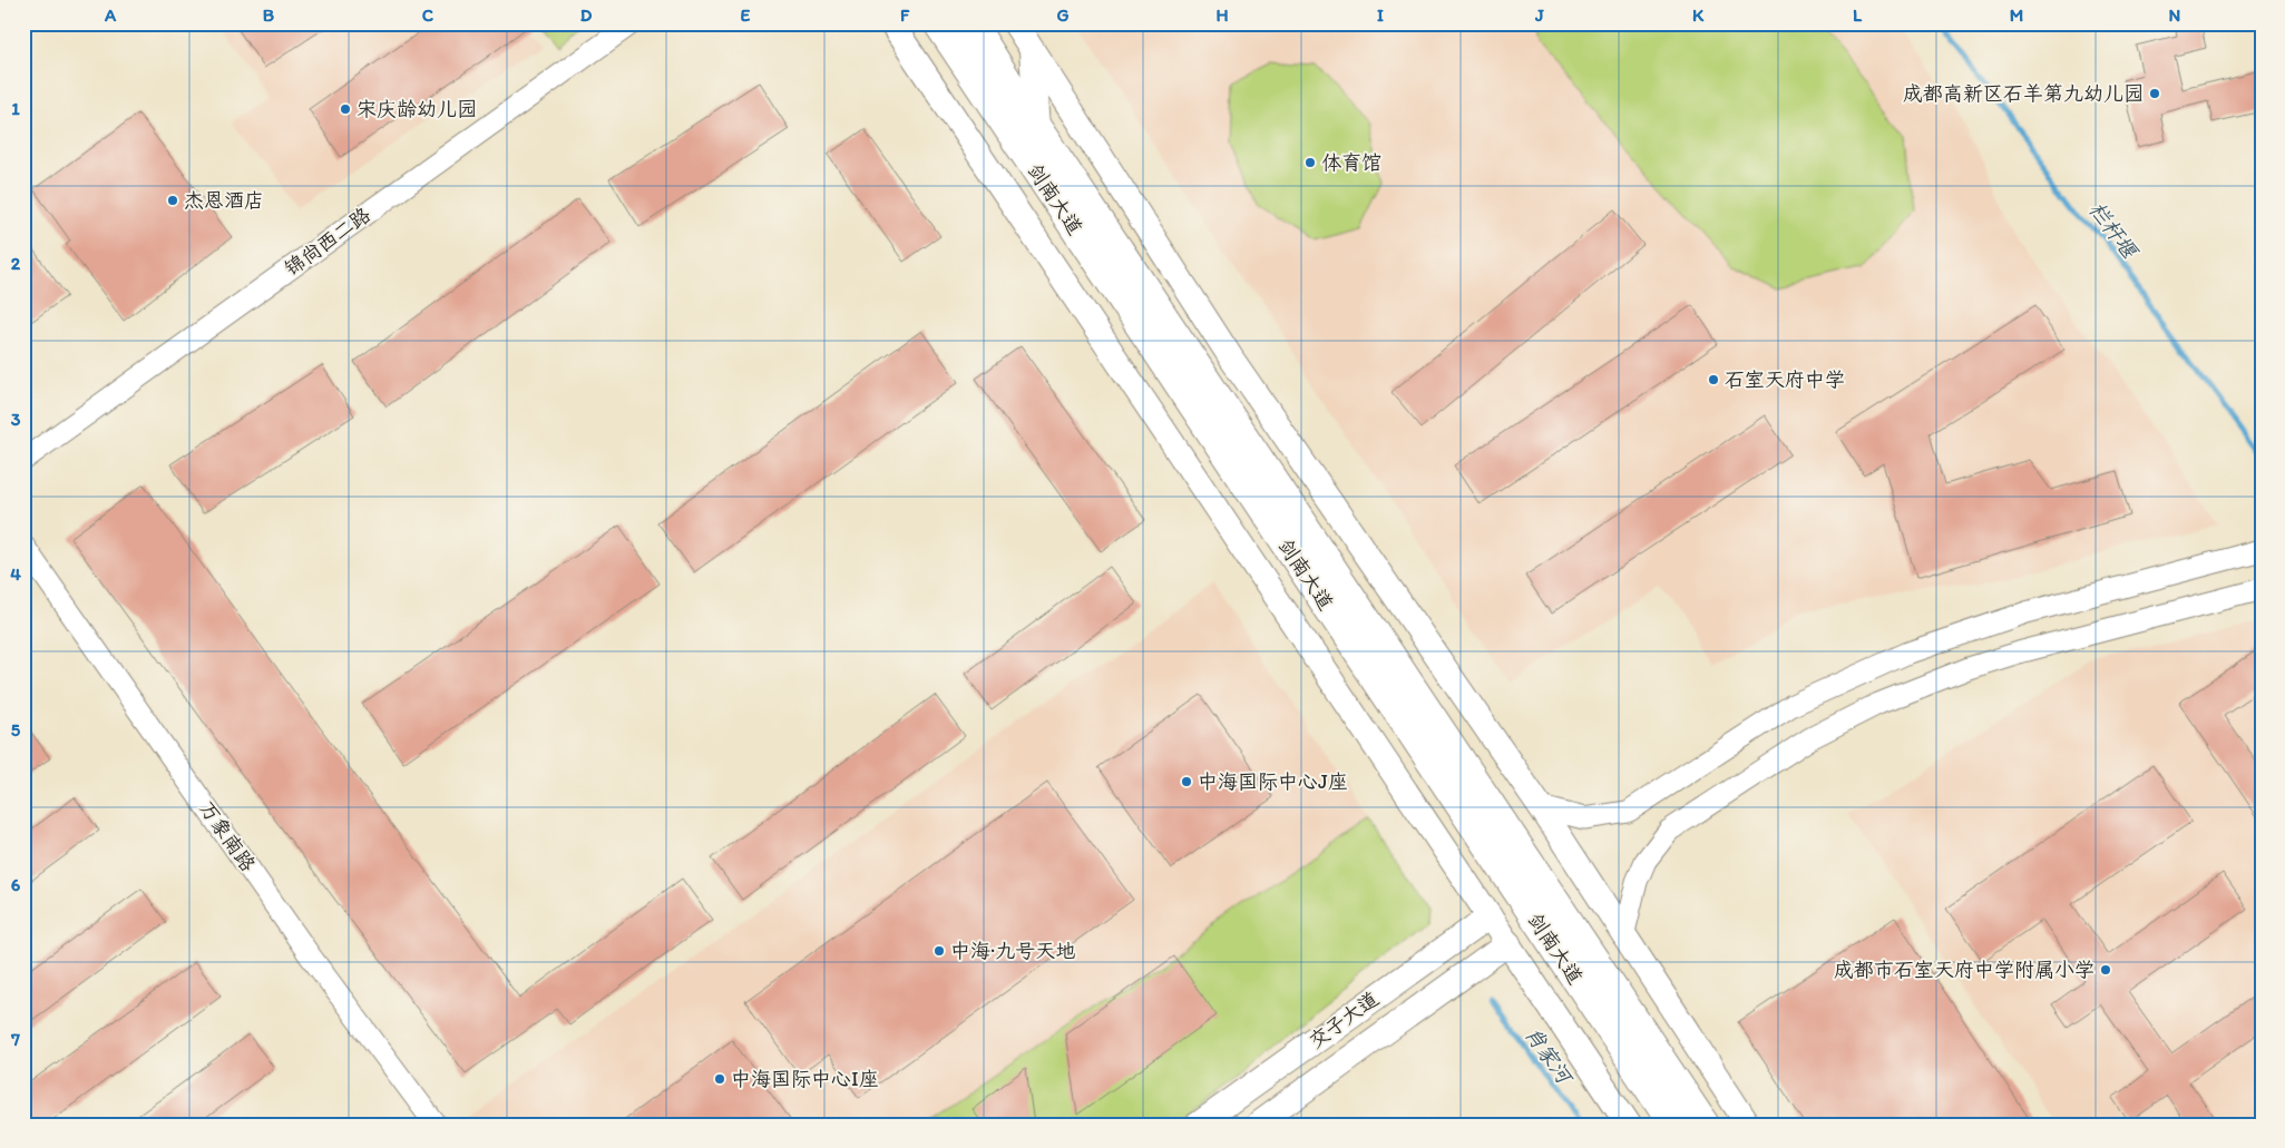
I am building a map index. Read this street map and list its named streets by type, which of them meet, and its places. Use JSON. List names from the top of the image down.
{
  "streets": {
    "highway": ["剑南大道"],
    "main road": ["交子大道"],
    "street": ["锦尚西二路", "万象南路"]
  },
  "water": ["栏杆堰", "肖家河"],
  "places": [
    "成都高新区石羊第九幼儿园",
    "宋庆龄幼儿园",
    "体育馆",
    "杰恩酒店",
    "石室天府中学",
    "中海国际中心J座",
    "中海·九号天地",
    "成都市石室天府中学附属小学",
    "中海国际中心I座"
  ],
  "grid": {
    "columns": [
      "A",
      "B",
      "C",
      "D",
      "E",
      "F",
      "G",
      "H",
      "I",
      "J",
      "K",
      "L",
      "M",
      "N"
    ],
    "rows": [
      "1",
      "2",
      "3",
      "4",
      "5",
      "6",
      "7"
    ]
  }
}
